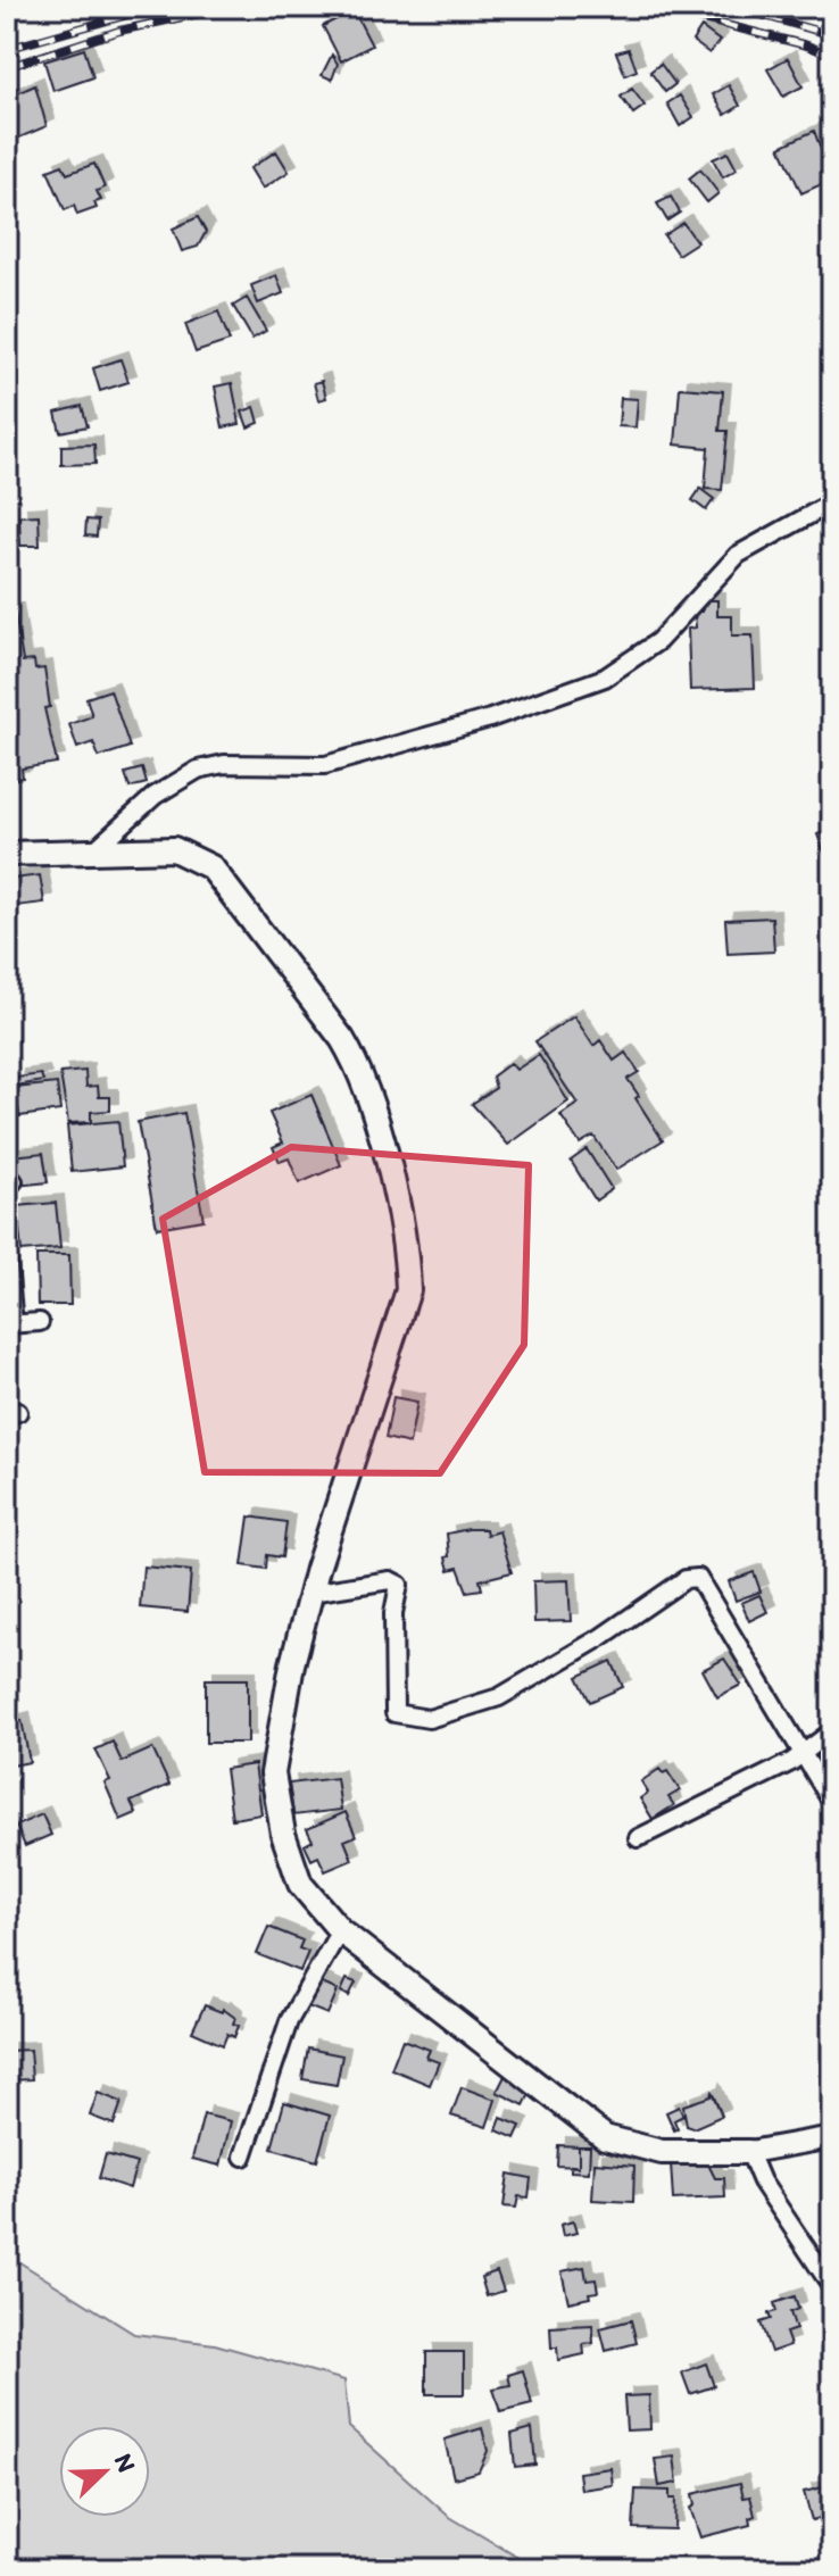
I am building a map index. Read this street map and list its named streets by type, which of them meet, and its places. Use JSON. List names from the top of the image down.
{
  "north": "top right"
}
